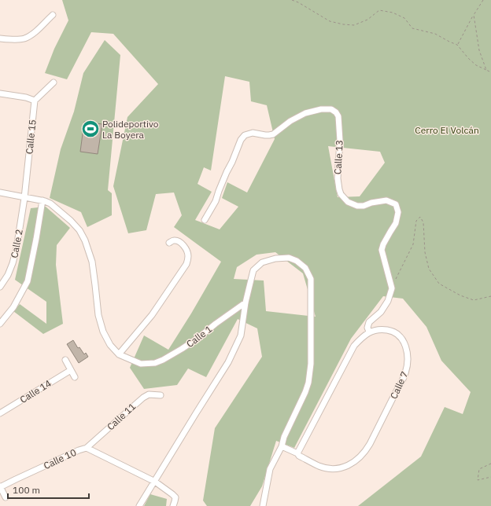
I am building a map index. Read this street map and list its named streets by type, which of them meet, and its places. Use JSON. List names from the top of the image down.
{
  "streets": {
    "street": [
      "Calle 15",
      "Calle 13",
      "Calle 2",
      "Calle 1",
      "Calle 7",
      "Calle 14",
      "Calle 11",
      "Calle 10"
    ]
  },
  "crossings": [
    ["Calle 15", "Calle 2"],
    ["Calle 15", "Calle 1"],
    ["Calle 13", "Calle 7"],
    ["Calle 2", "Calle 1"],
    ["Calle 11", "Calle 10"]
  ],
  "parks": ["Cerro El Volcán"],
  "places": {
    "sports": ["Polideportivo La Boyera"]
  },
  "scale_bar": "100 m"
}
